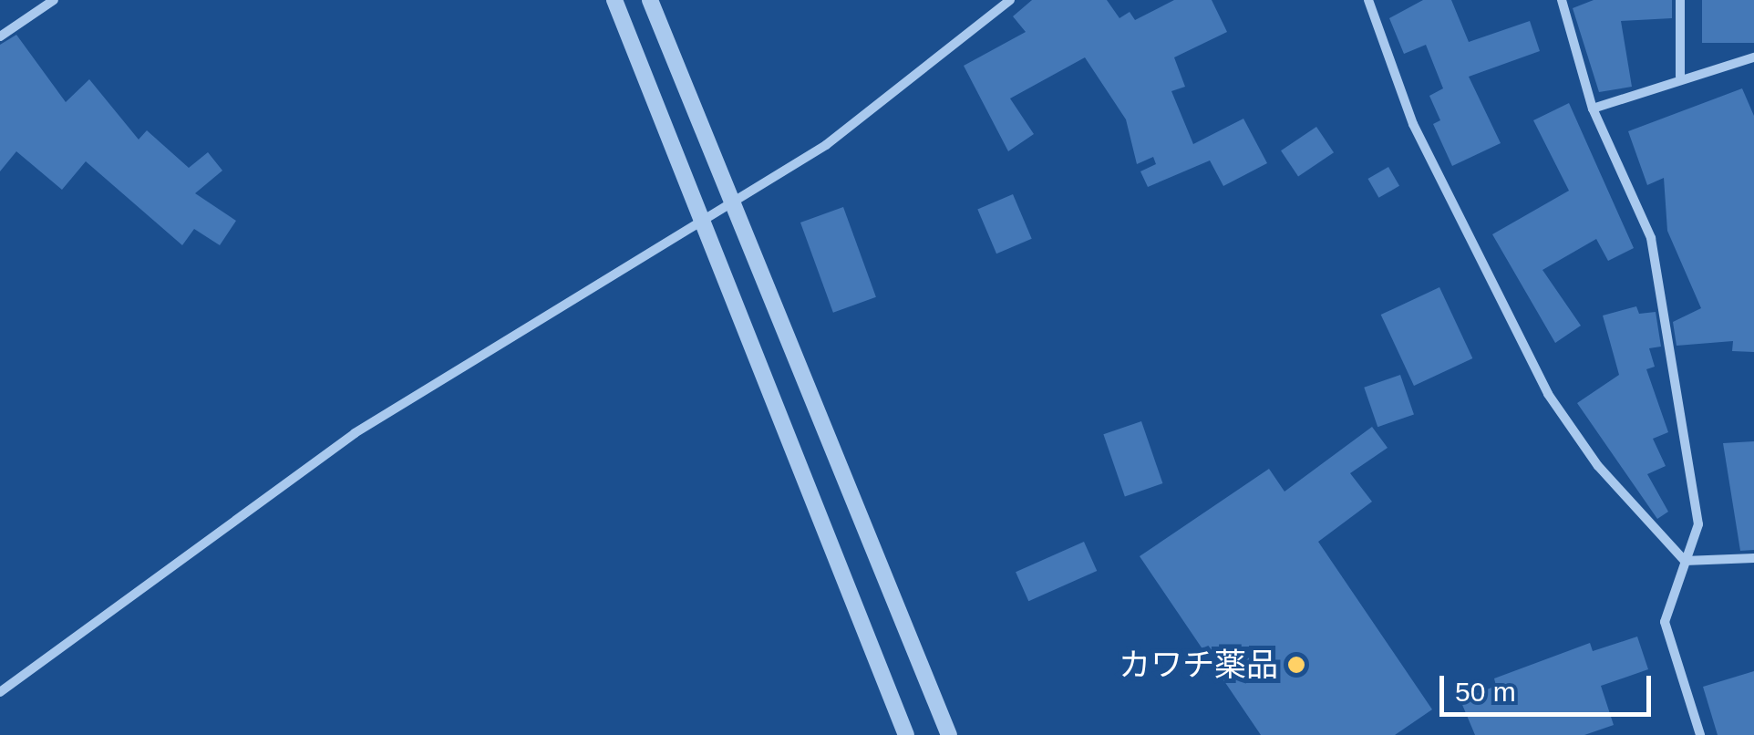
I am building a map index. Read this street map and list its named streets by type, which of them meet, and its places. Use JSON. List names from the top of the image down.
{
  "places": ["カワチ薬品"],
  "scale_bar": "50 m"
}
